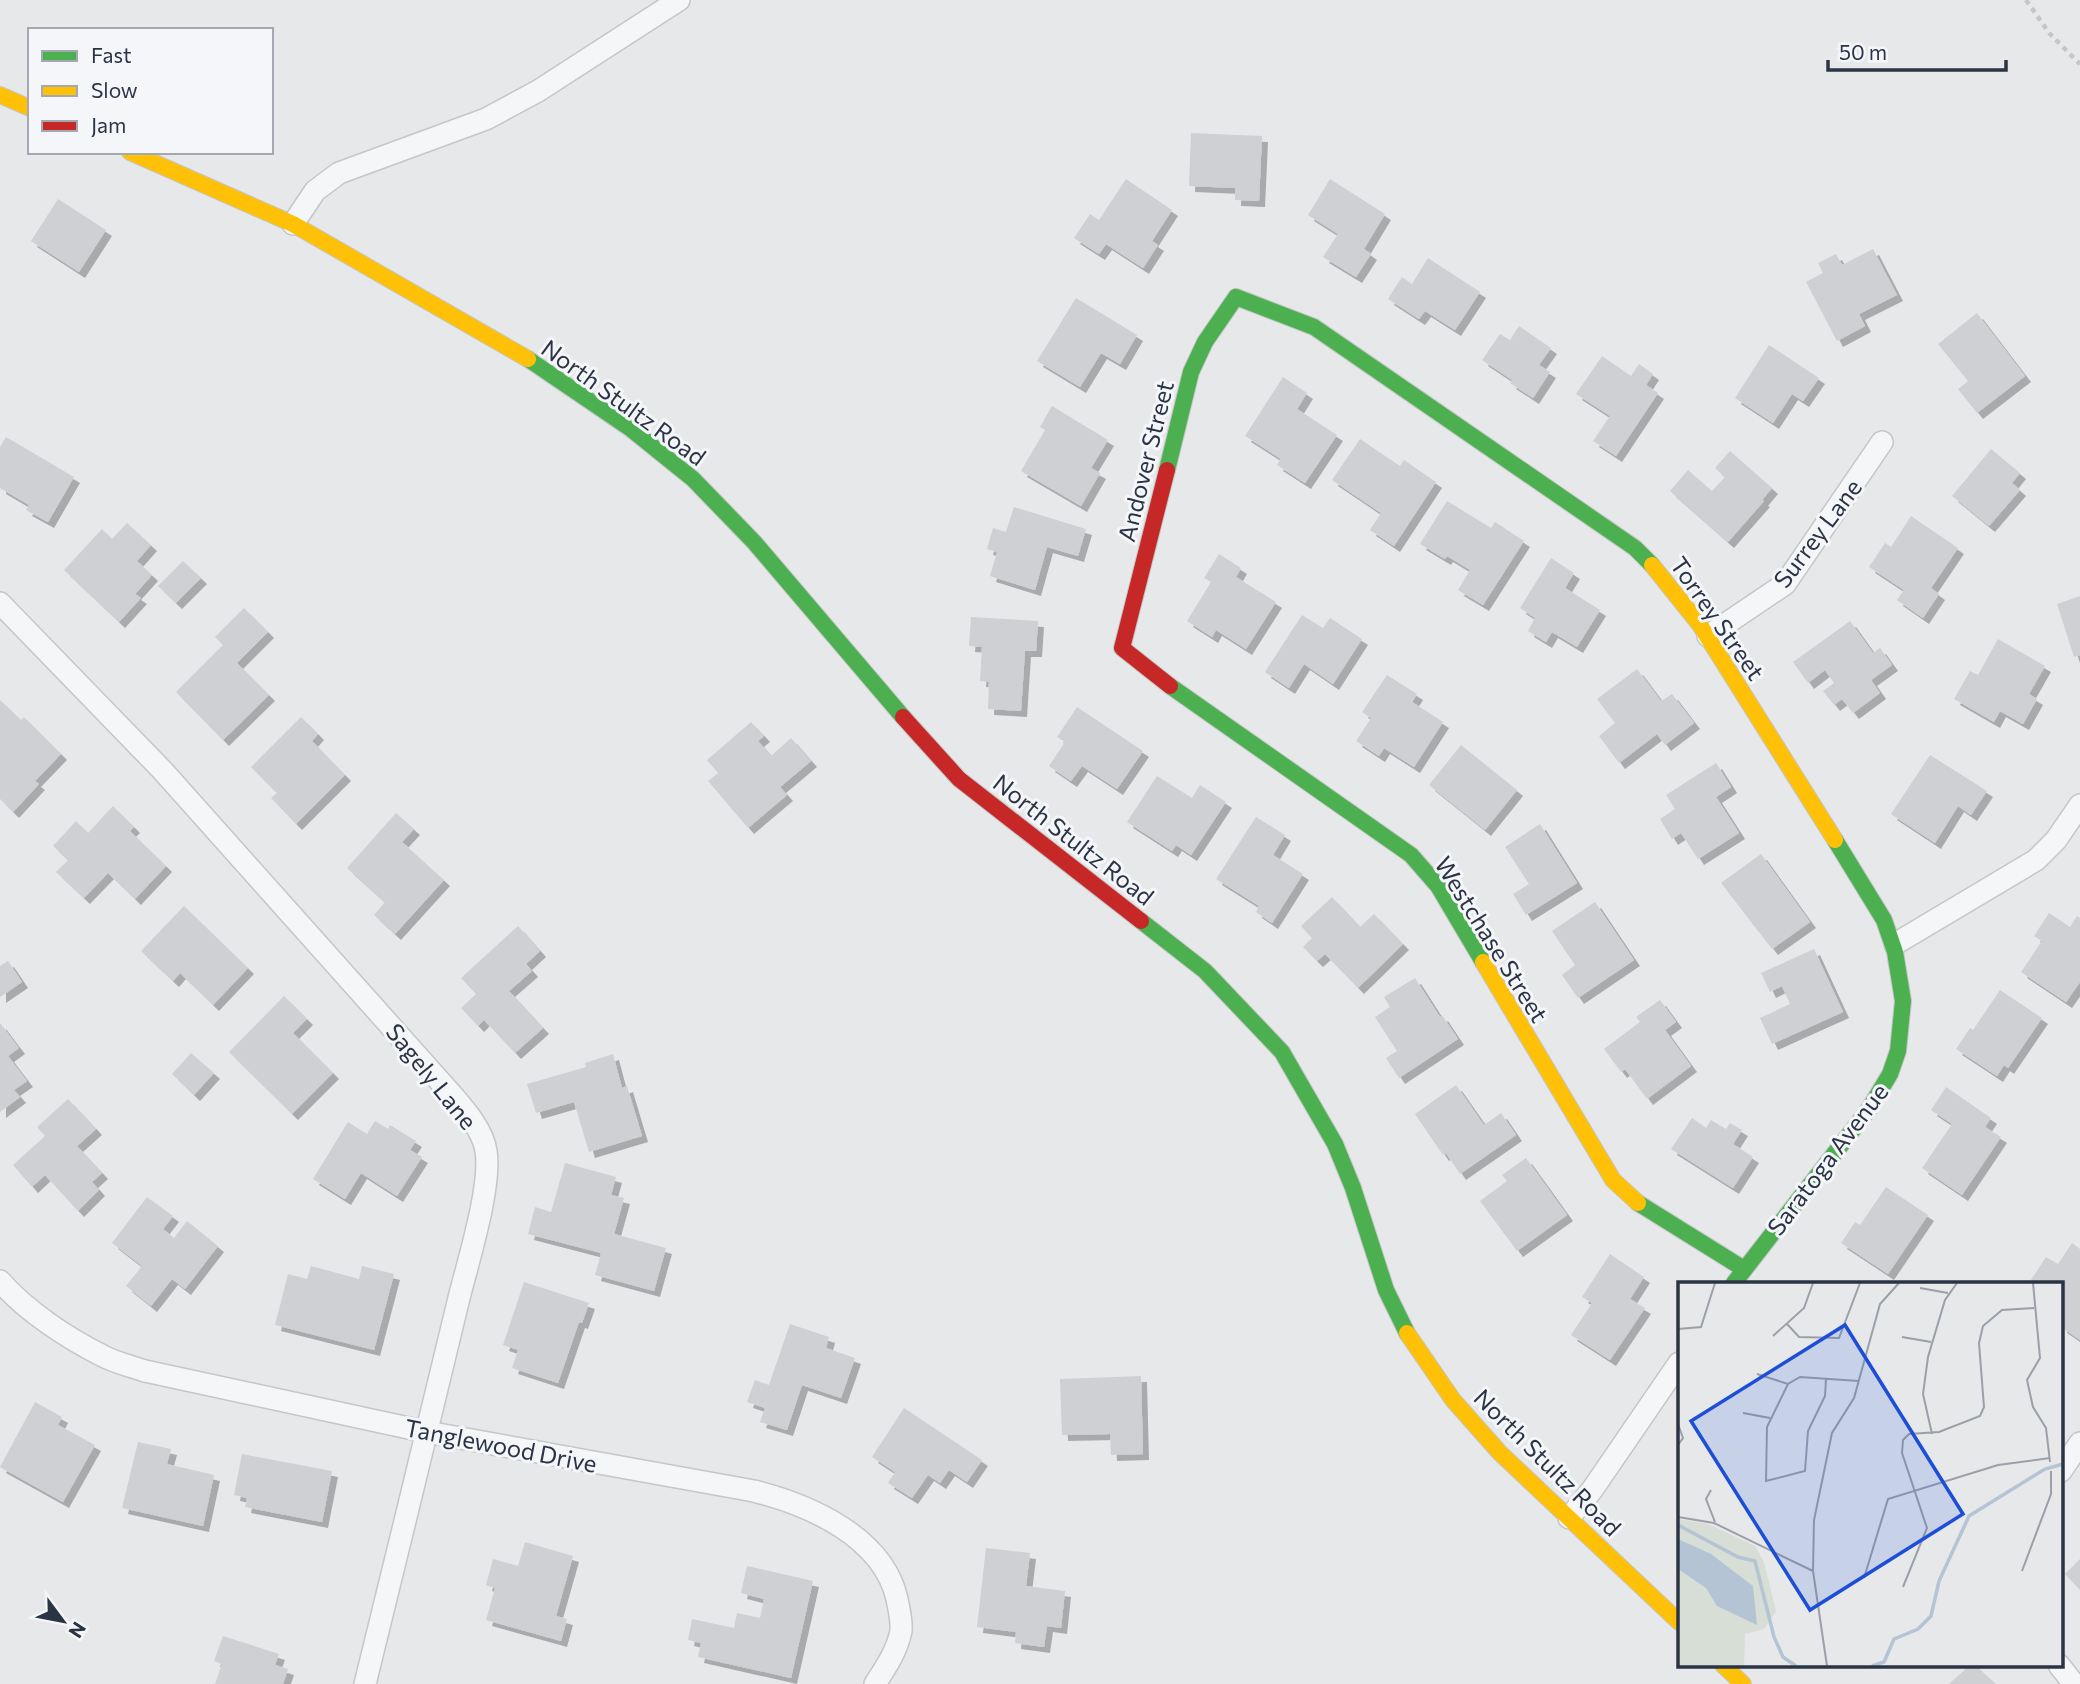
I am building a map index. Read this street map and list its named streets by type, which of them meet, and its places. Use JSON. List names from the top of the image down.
{
  "streets": {
    "street": [
      "North Stultz Road",
      "Andover Street",
      "Surrey Lane",
      "Torrey Street",
      "Westchase Street",
      "Sagely Lane",
      "Saratoga Avenue",
      "Tanglewood Drive"
    ]
  },
  "crossings": [
    ["Andover Street", "Torrey Street"],
    ["Andover Street", "Westchase Street"],
    ["Surrey Lane", "Torrey Street"],
    ["Torrey Street", "Saratoga Avenue"],
    ["Westchase Street", "Saratoga Avenue"],
    ["Sagely Lane", "Tanglewood Drive"]
  ],
  "legend": ["Fast", "Slow", "Jam"],
  "scale_bar": "50 m",
  "north": "bottom right"
}
